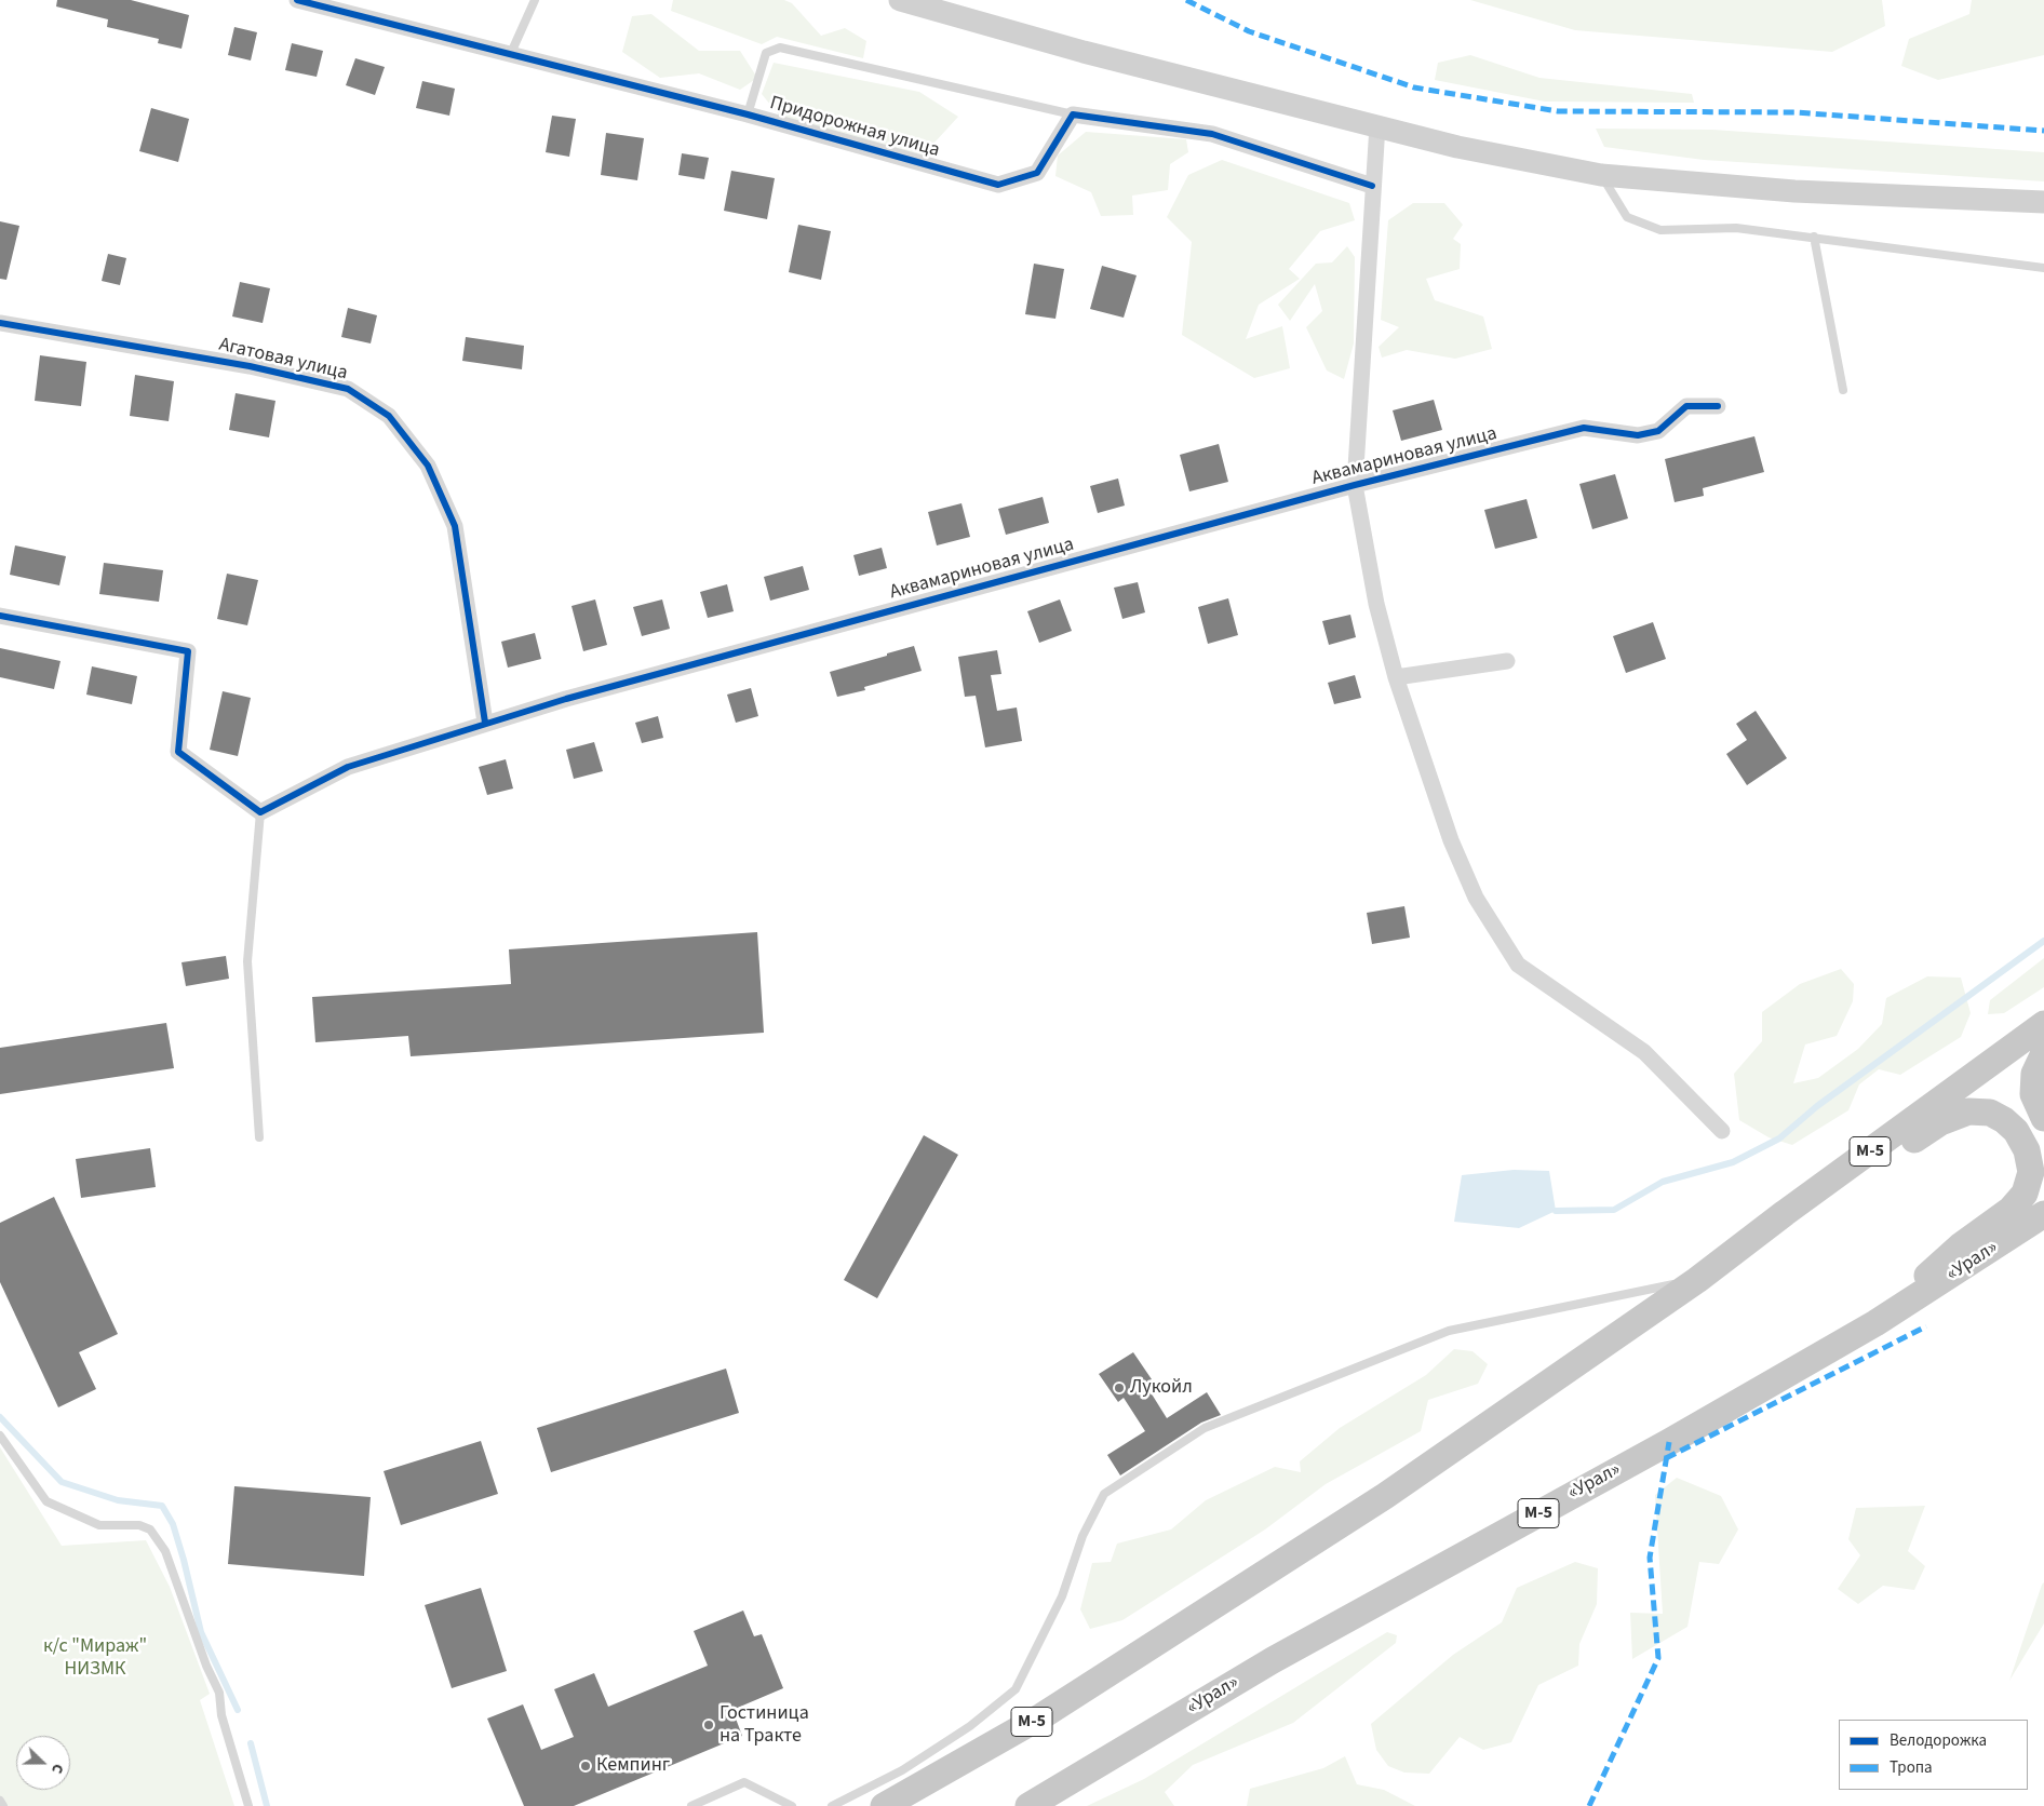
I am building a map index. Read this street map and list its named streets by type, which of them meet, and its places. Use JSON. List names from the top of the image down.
{
  "streets": {
    "highway": ["М-5", "«Урал»"],
    "street": ["Придорожная улица", "Агатовая улица", "Аквамариновая улица"]
  },
  "crossings": [
    ["Агатовая улица", "Аквамариновая улица"]
  ],
  "parks": ["к/с \"Мираж\" НИЗМК"],
  "places": ["Лукойл", "Гостиница на Тракте", "Кемпинг"],
  "legend": ["Велодорожка", "Тропа"],
  "north": "right"
}
